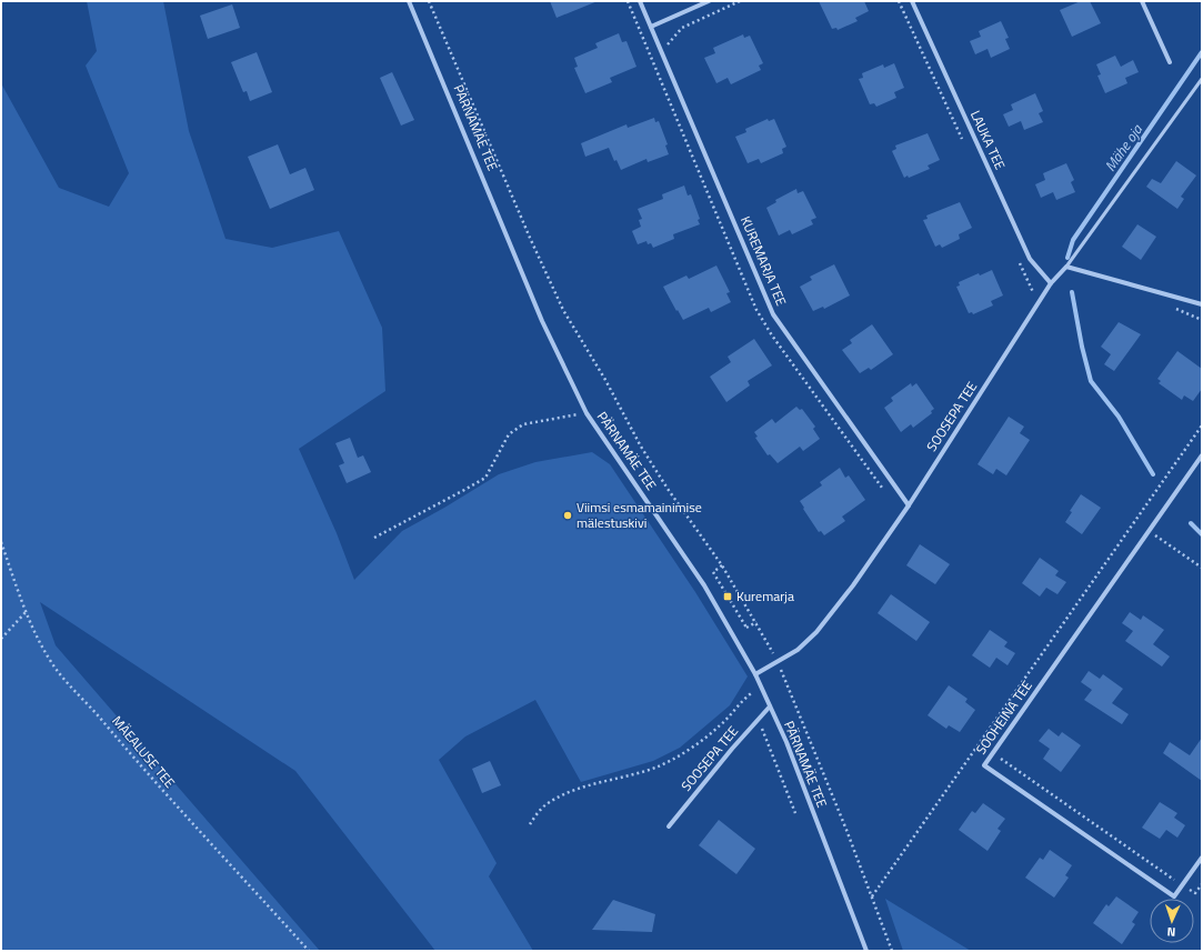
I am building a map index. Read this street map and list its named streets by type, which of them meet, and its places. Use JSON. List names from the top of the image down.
{
  "streets": {
    "street": [
      "PÄRNAMÄE TEE",
      "LAUKA TEE",
      "KUREMARJA TEE",
      "SOOSEPA TEE",
      "SOOHEINA TEE"
    ],
    "path": ["MÄEALUSE TEE"]
  },
  "crossings": [
    ["PÄRNAMÄE TEE", "SOOSEPA TEE"],
    ["LAUKA TEE", "SOOSEPA TEE"],
    ["KUREMARJA TEE", "SOOSEPA TEE"]
  ],
  "water": ["Mähe oja"],
  "places": {
    "other": ["Viimsi esmamainimise mälestuskivi"],
    "transit": ["Kuremarja"]
  },
  "north": "bottom"
}
